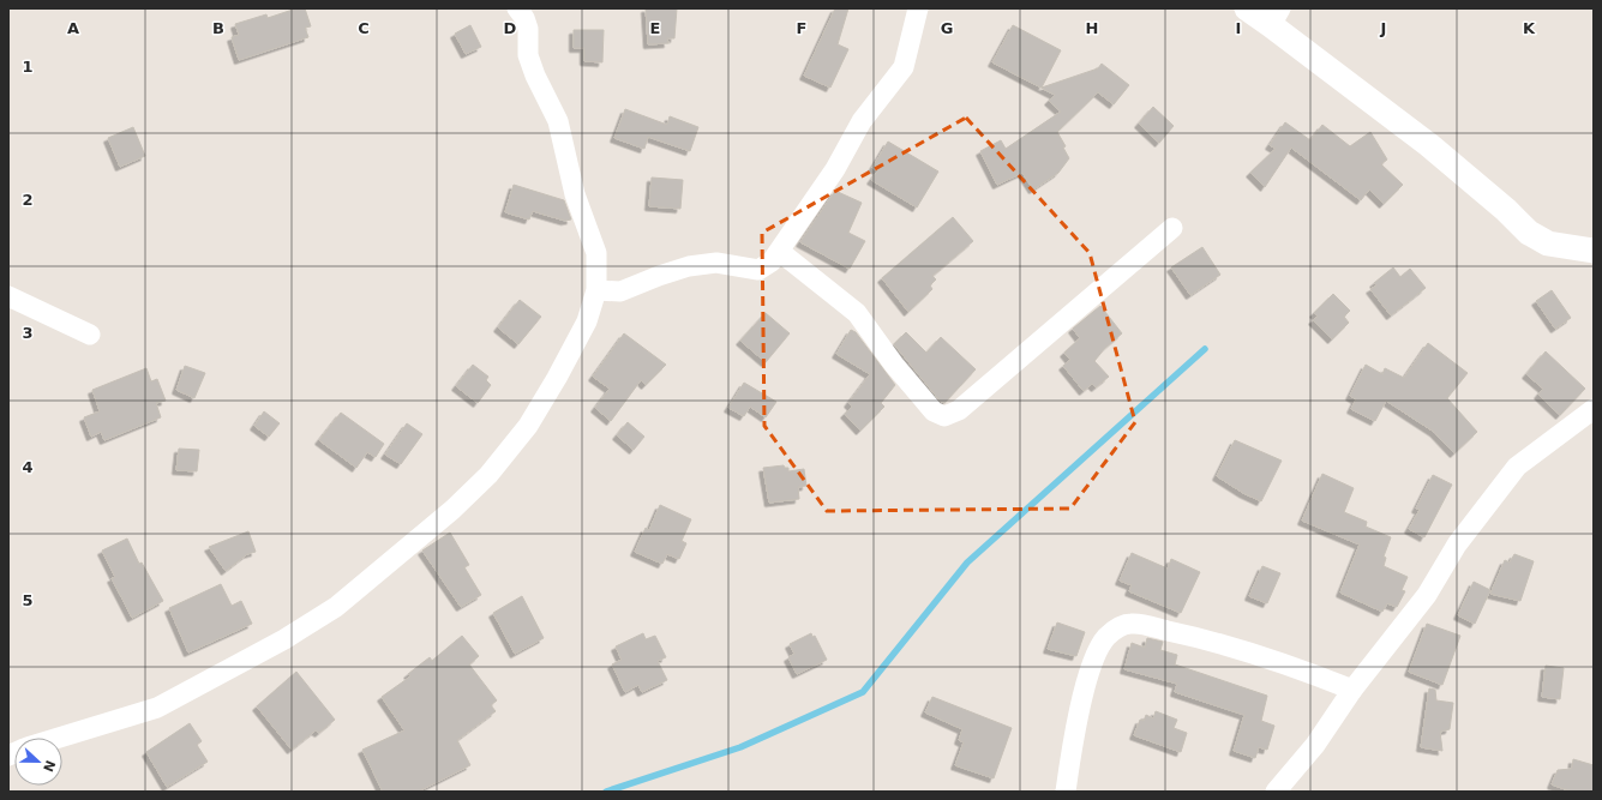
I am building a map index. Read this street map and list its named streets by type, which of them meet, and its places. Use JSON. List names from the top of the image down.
{
  "north": "right",
  "grid": {
    "columns": [
      "A",
      "B",
      "C",
      "D",
      "E",
      "F",
      "G",
      "H",
      "I",
      "J",
      "K"
    ],
    "rows": [
      "1",
      "2",
      "3",
      "4",
      "5"
    ]
  }
}
